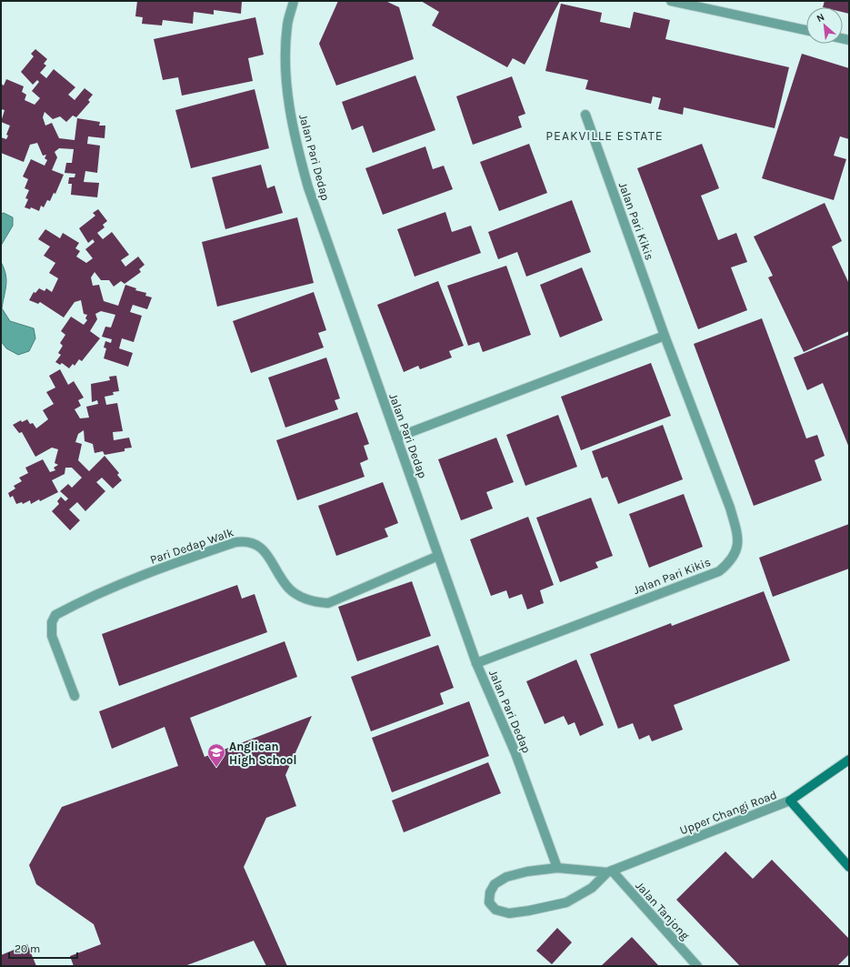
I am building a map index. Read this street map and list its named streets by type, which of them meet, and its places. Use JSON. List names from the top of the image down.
{
  "streets": {
    "street": [
      "Jalan Pari Dedap",
      "Jalan Pari Kikis",
      "Pari Dedap Walk",
      "Upper Changi Road",
      "Jalan Tanjong"
    ]
  },
  "crossings": [
    ["Jalan Pari Dedap", "Jalan Pari Kikis"],
    ["Jalan Pari Dedap", "Pari Dedap Walk"],
    ["Jalan Pari Dedap", "Upper Changi Road"],
    ["Upper Changi Road", "Jalan Tanjong"]
  ],
  "districts": ["PEAKVILLE ESTATE"],
  "places": {
    "school or university": ["Anglican High School"]
  },
  "scale_bar": "20 m",
  "north": "top left"
}
